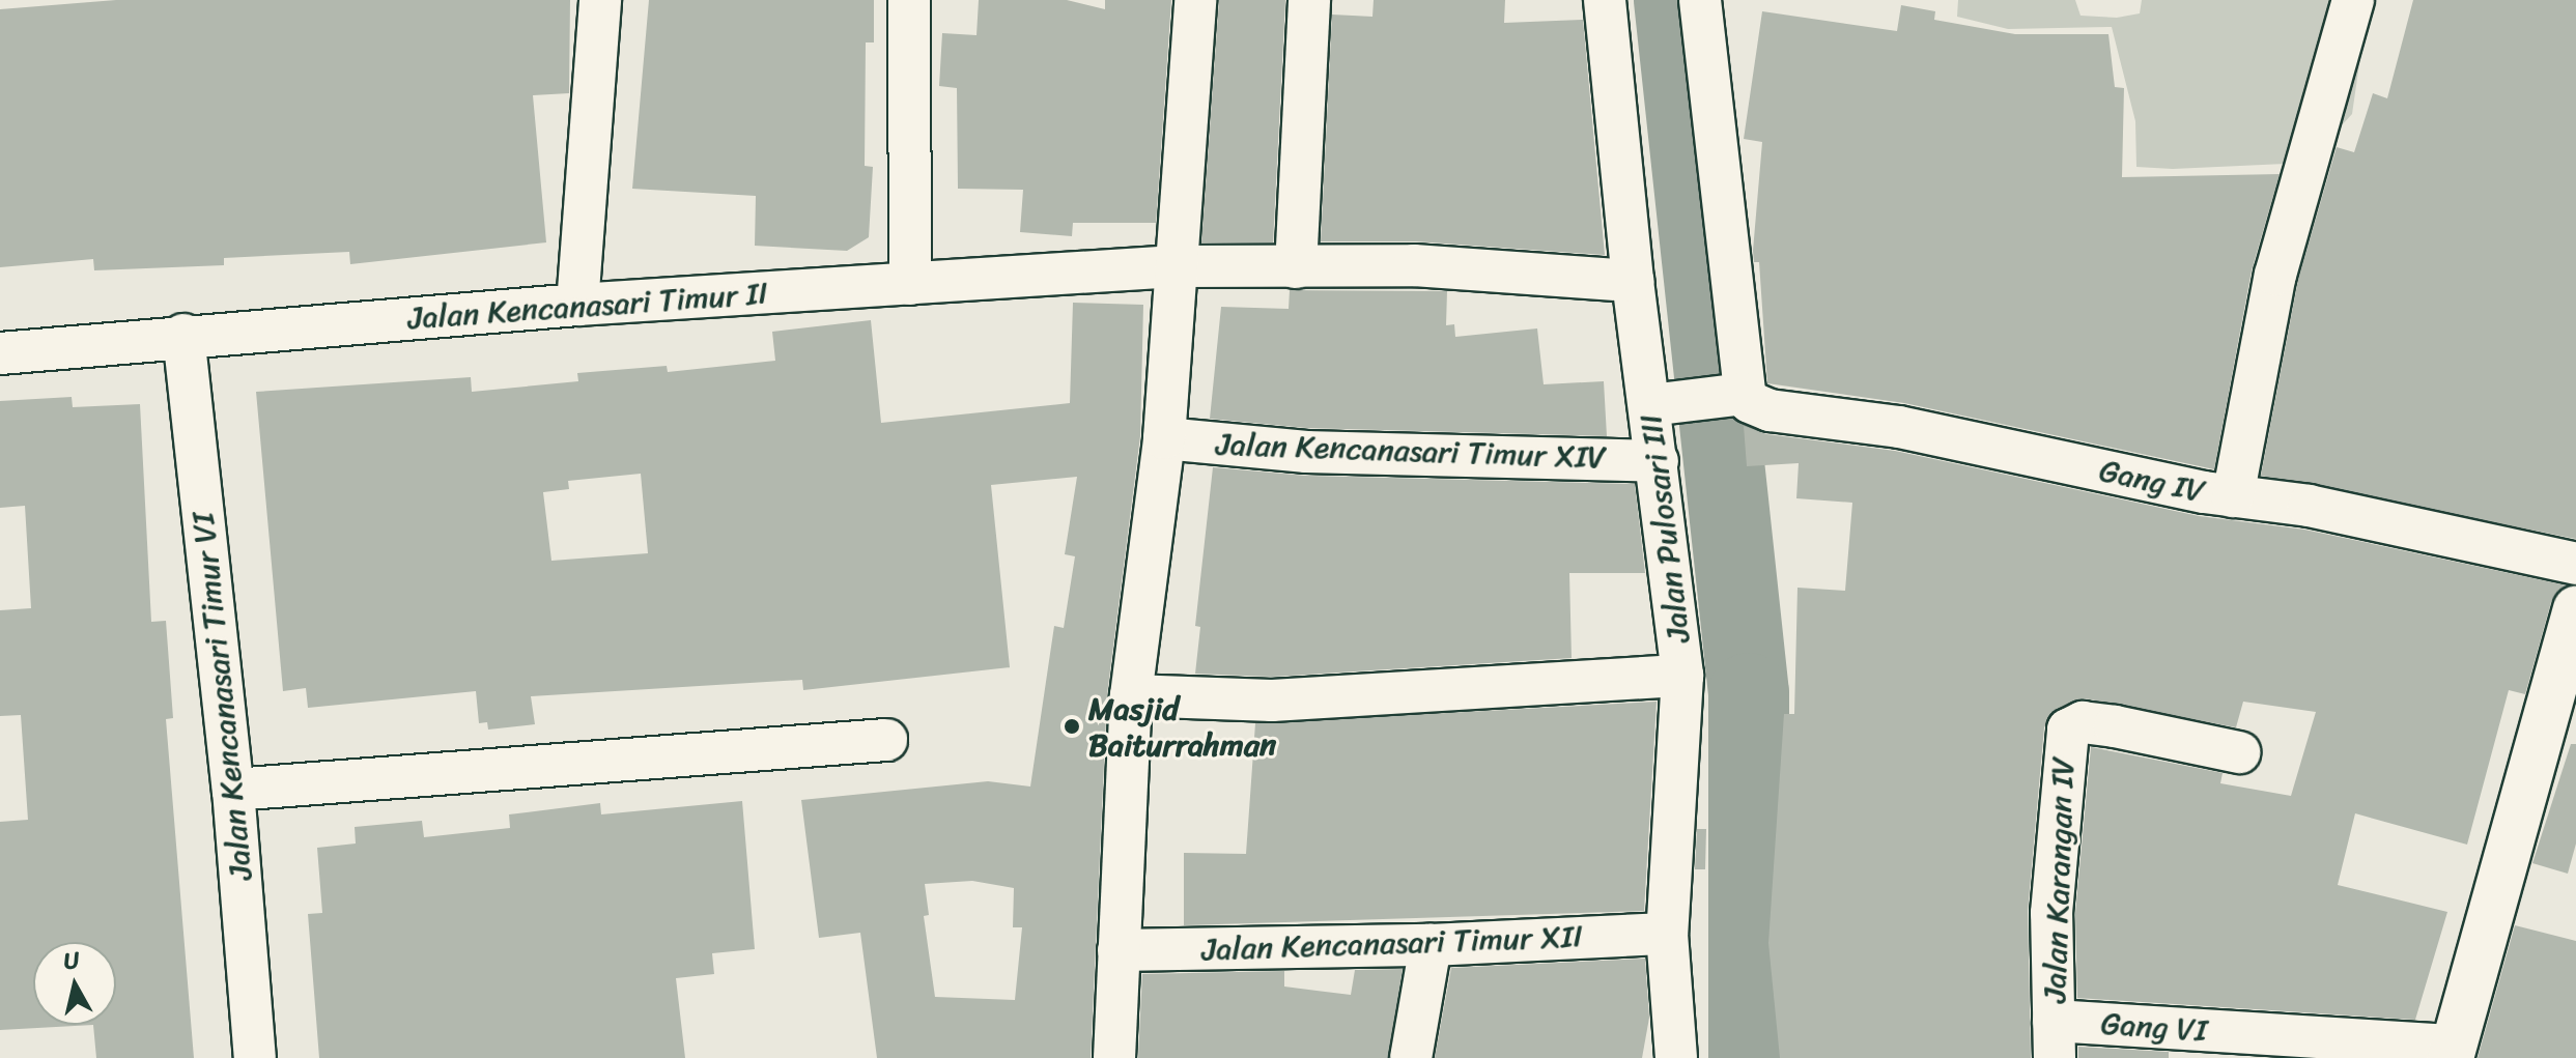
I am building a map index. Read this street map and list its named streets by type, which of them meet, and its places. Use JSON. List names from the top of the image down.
{
  "streets": {
    "street": [
      "Jalan Kencanasari Timur II",
      "Jalan Kencanasari Timur XIV",
      "Gang IV",
      "Jalan Pulosari III",
      "Jalan Kencanasari Timur VI",
      "Jalan Karangan IV",
      "Jalan Kencanasari Timur XII",
      "Gang VI"
    ]
  },
  "crossings": [
    ["Jalan Kencanasari Timur II", "Jalan Pulosari III"],
    ["Jalan Kencanasari Timur II", "Jalan Kencanasari Timur VI"],
    ["Jalan Kencanasari Timur XIV", "Jalan Pulosari III"],
    ["Jalan Pulosari III", "Jalan Kencanasari Timur XII"],
    ["Jalan Karangan IV", "Gang VI"]
  ],
  "places": ["Masjid Baiturrahman"],
  "north": "top"
}
